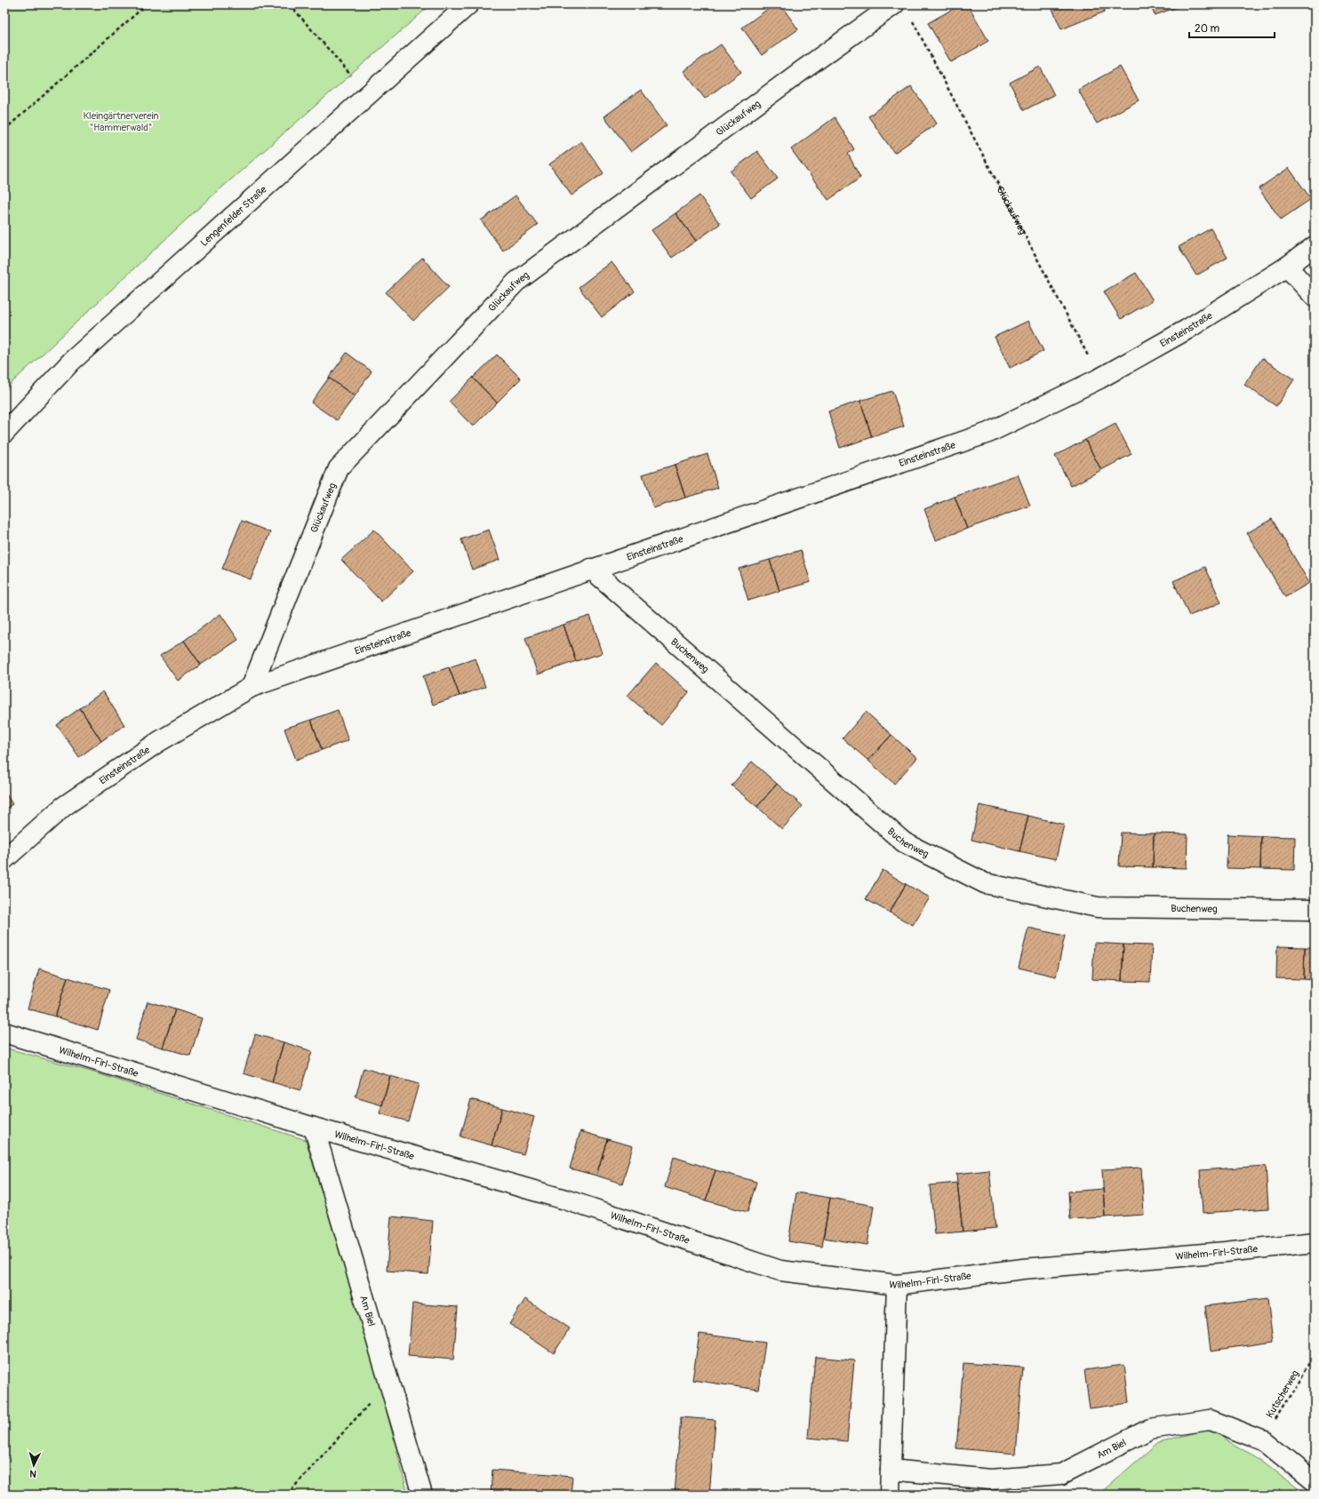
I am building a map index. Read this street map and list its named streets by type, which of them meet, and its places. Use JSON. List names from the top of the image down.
{
  "streets": {
    "street": [
      "Glückaufweg",
      "Lengenfelder Straße",
      "Einsteinstraße",
      "Buchenweg",
      "Wilhelm-Firl-Straße",
      "Am Biel"
    ],
    "path": ["Kutscherweg"]
  },
  "crossings": [
    ["Glückaufweg", "Einsteinstraße"],
    ["Einsteinstraße", "Buchenweg"],
    ["Wilhelm-Firl-Straße", "Am Biel"],
    ["Am Biel", "Kutscherweg"]
  ],
  "parks": ["Kleingärtnerverein \"Hammerwald\""],
  "scale_bar": "20 m",
  "north": "bottom"
}
